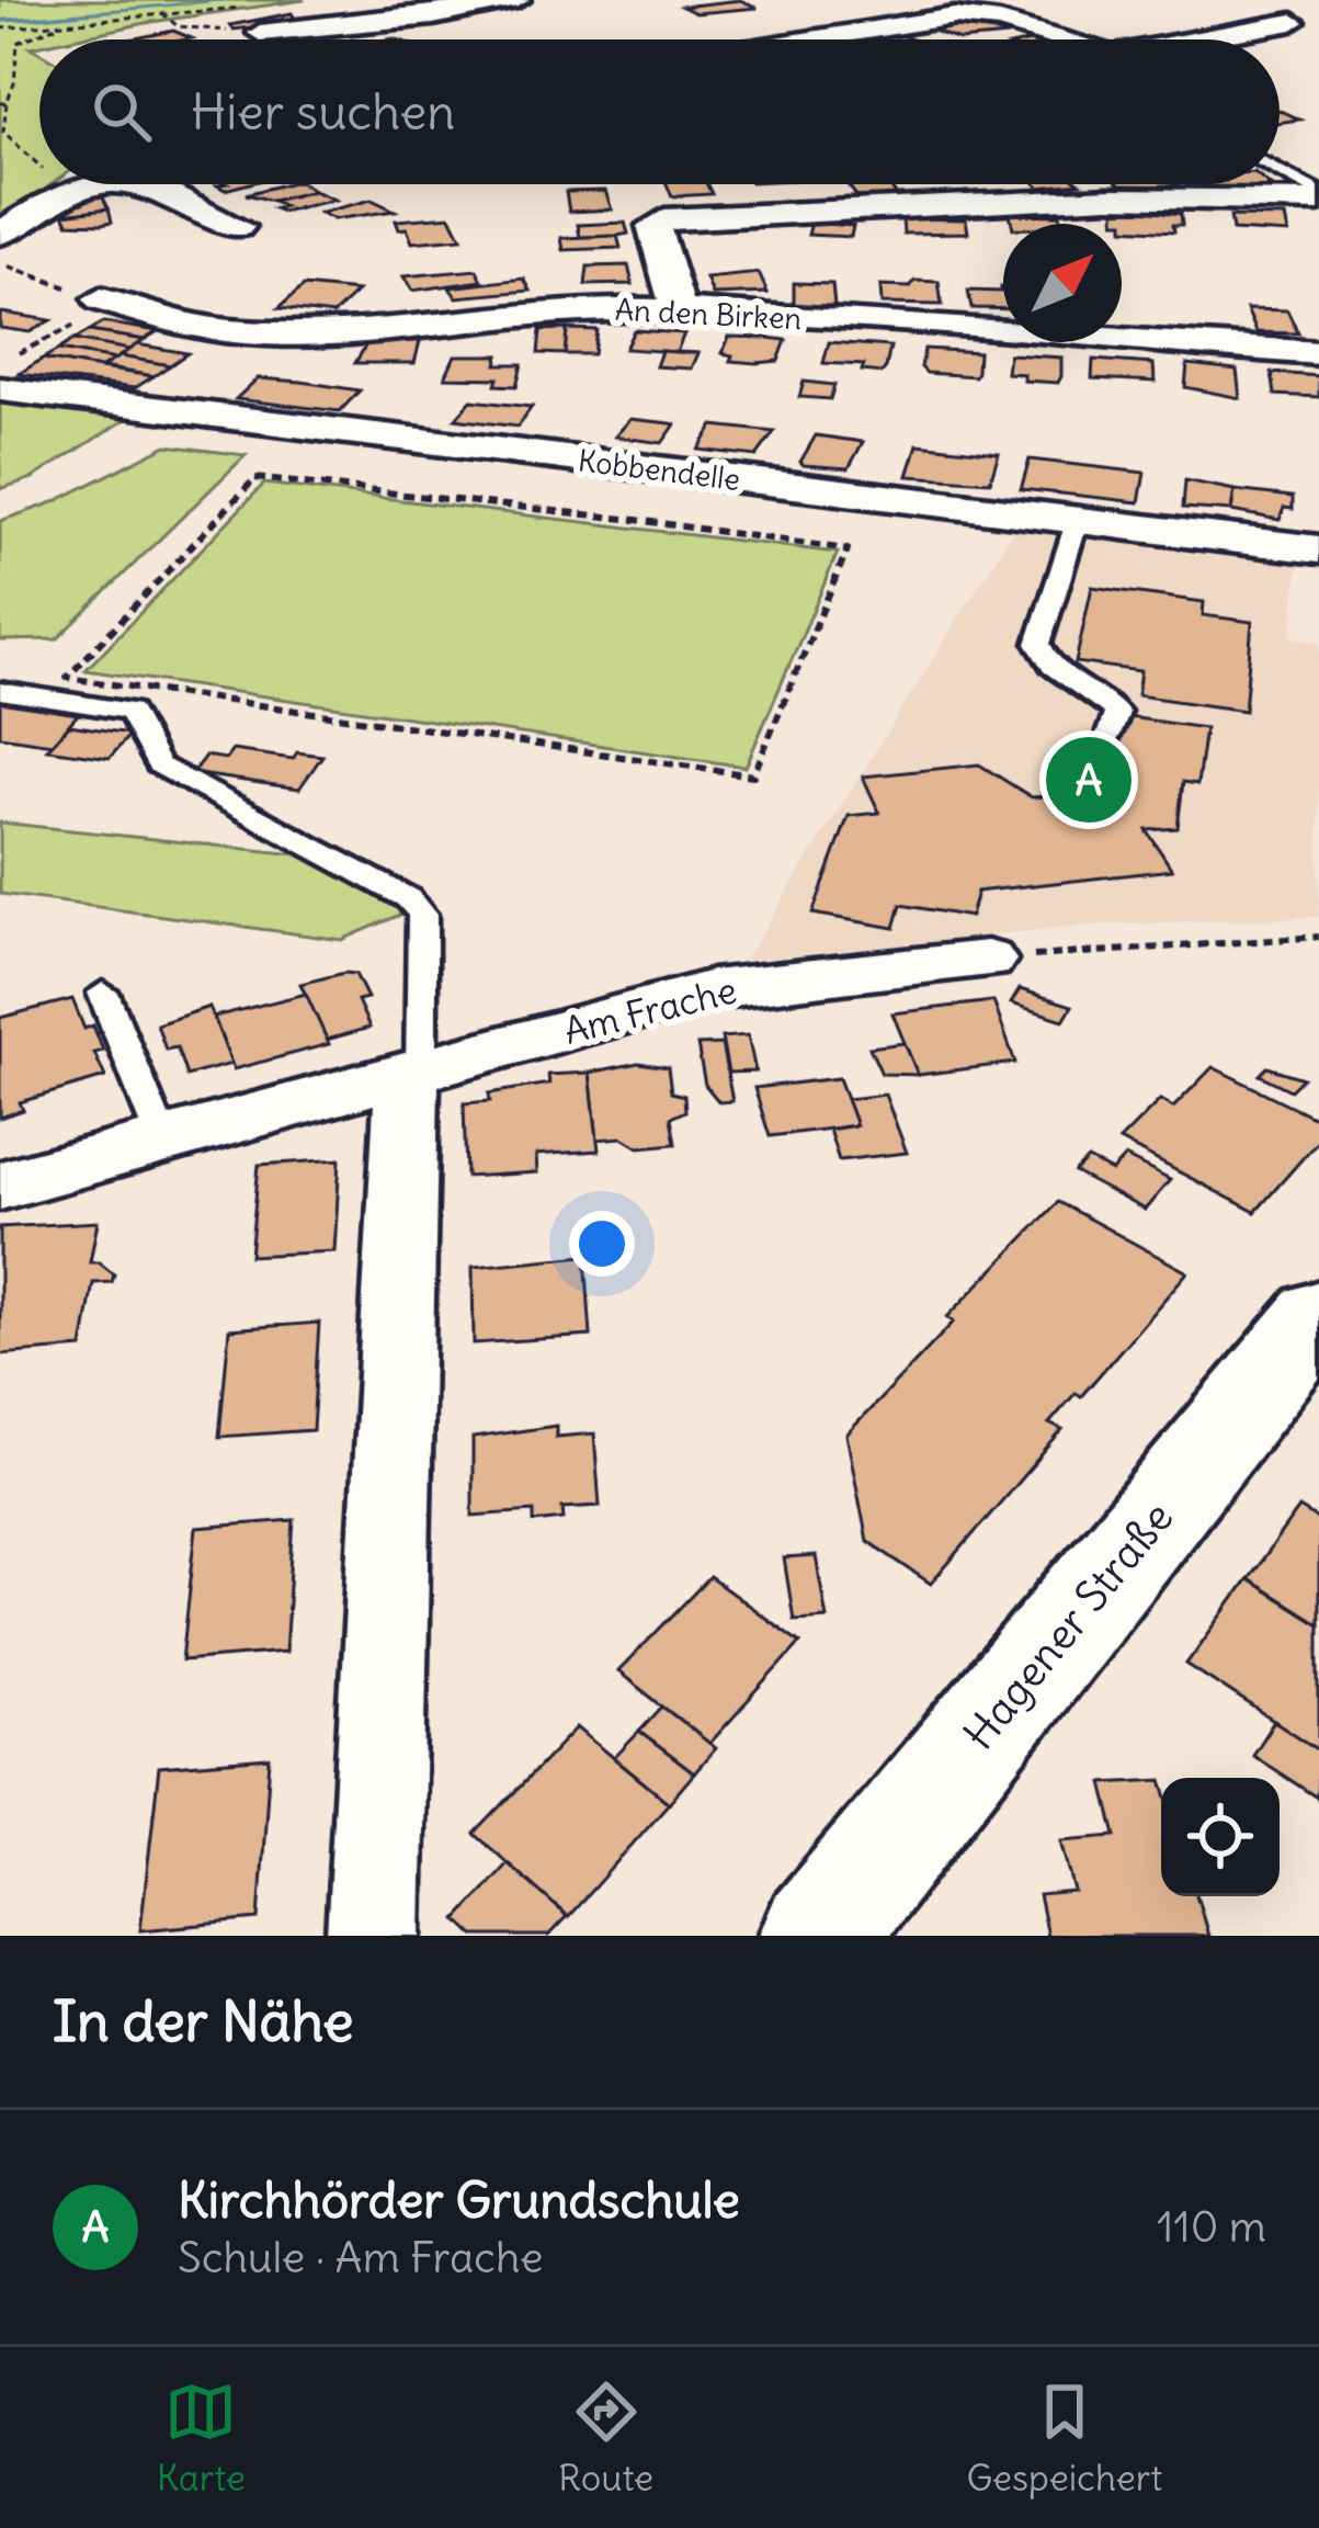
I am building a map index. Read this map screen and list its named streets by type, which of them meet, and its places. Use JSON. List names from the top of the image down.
{
  "streets": {
    "main road": ["Hagener Straße"],
    "street": ["An den Birken", "Kobbendelle", "Am Frache"]
  },
  "north": "top right",
  "page": {
    "search": "Hier suchen",
    "pins": "A",
    "heading": "In der Nähe",
    "list": [
      {
        "mark": "A",
        "name": "Kirchhörder Grundschule",
        "note": "Schule · Am Frache",
        "value": "110 m"
      }
    ],
    "nav": ["Karte", "Route", "Gespeichert"]
  }
}
